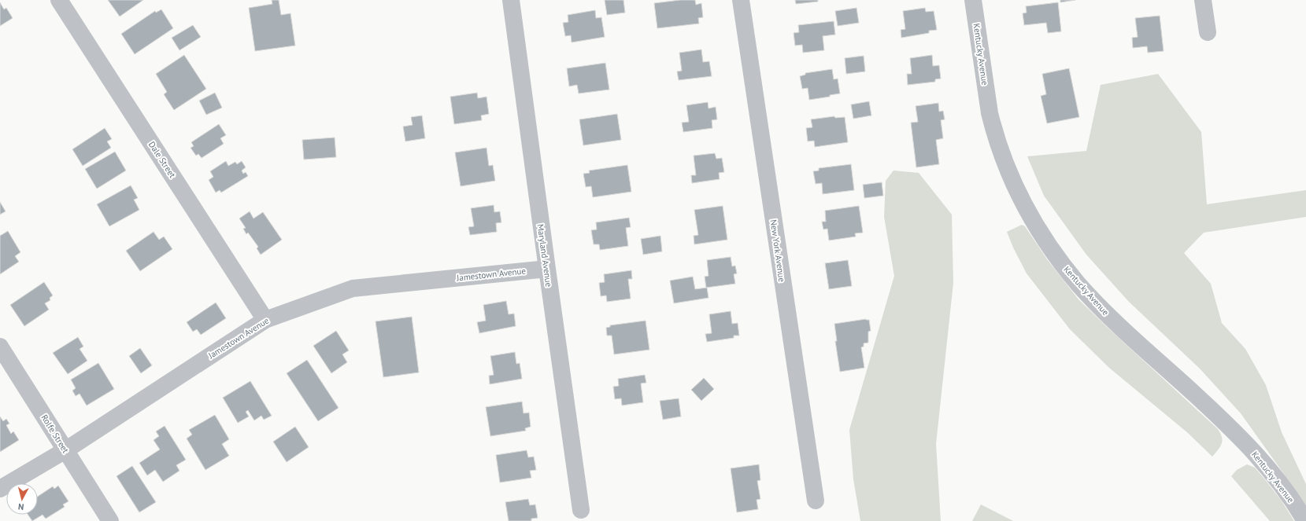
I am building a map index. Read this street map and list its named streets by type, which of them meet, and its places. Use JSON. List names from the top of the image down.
{
  "streets": {
    "street": [
      "Kentucky Avenue",
      "Dale Street",
      "New York Avenue",
      "Maryland Avenue",
      "Jamestown Avenue",
      "Rolfe Street"
    ]
  },
  "crossings": [
    ["Dale Street", "Jamestown Avenue"],
    ["Maryland Avenue", "Jamestown Avenue"],
    ["Jamestown Avenue", "Rolfe Street"]
  ],
  "north": "bottom"
}
